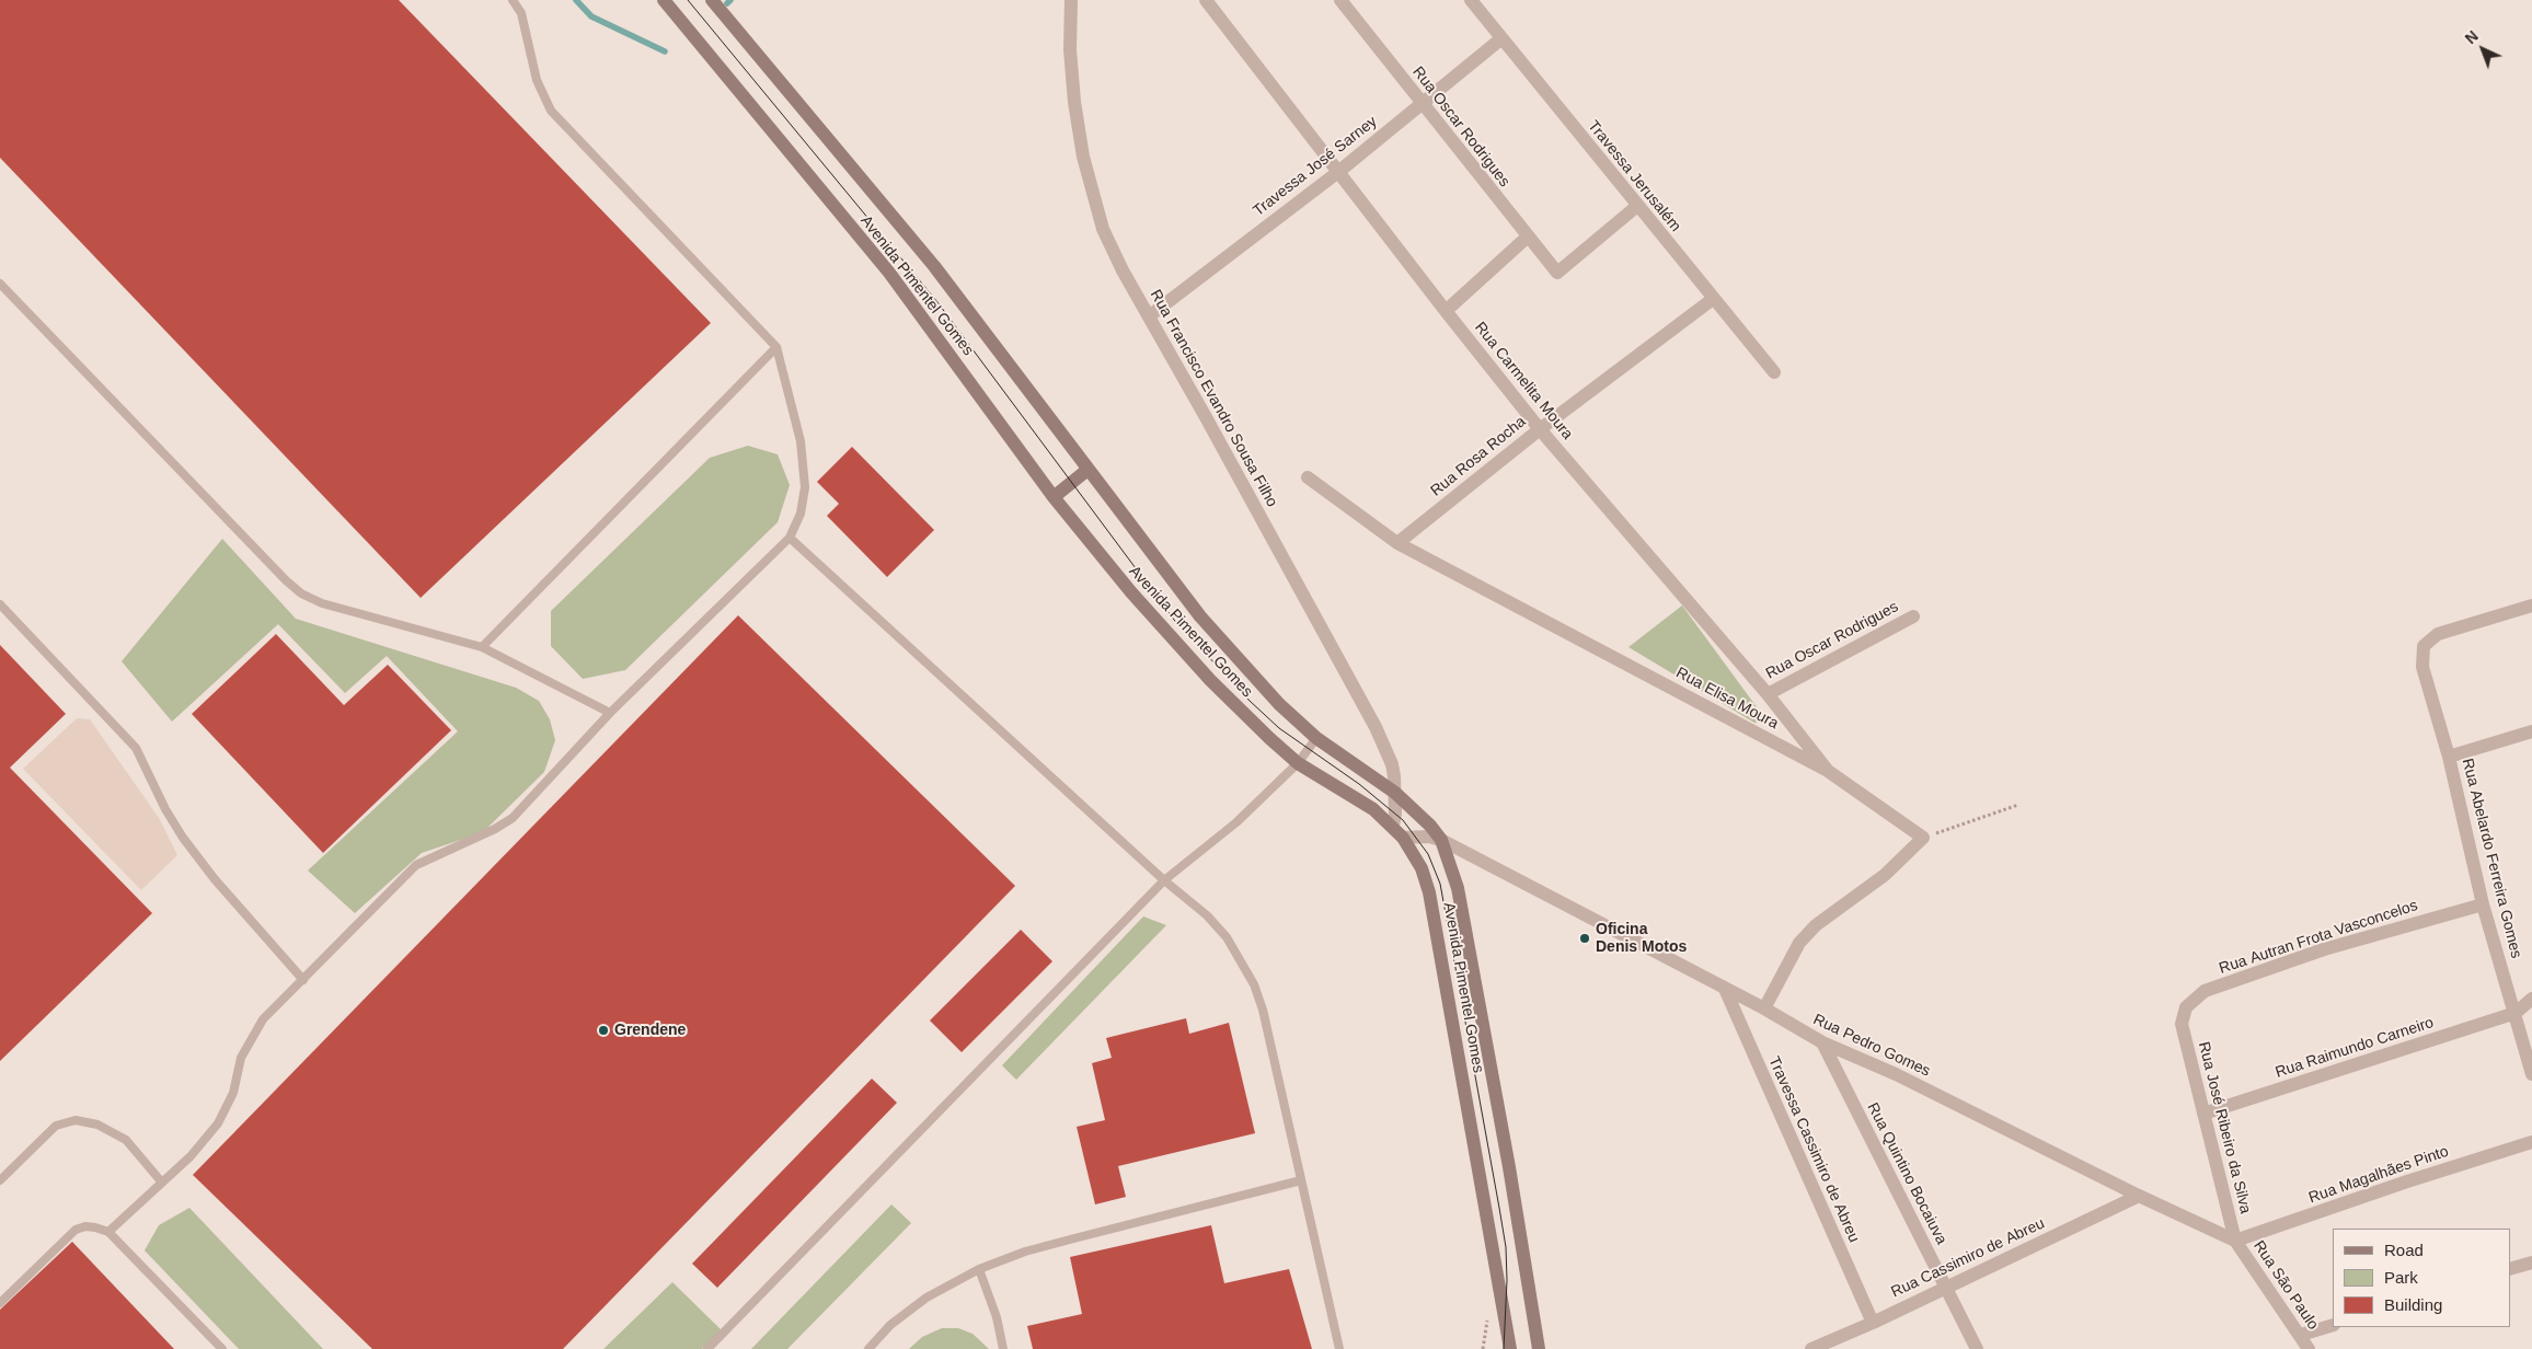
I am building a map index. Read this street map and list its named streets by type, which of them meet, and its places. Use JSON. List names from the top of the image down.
{
  "streets": {
    "main road": ["Avenida Pimentel Gomes"],
    "street": [
      "Rua Oscar Rodrigues",
      "Travessa José Sarney",
      "Travessa Jerusalém",
      "Rua Carmelita Moura",
      "Rua Francisco Evandro Sousa Filho",
      "Rua Rosa Rocha",
      "Rua Elisa Moura",
      "Rua Abelardo Ferreira Gomes",
      "Rua Autran Frota Vasconcelos",
      "Rua Pedro Gomes",
      "Rua Raimundo Carneiro",
      "Rua José Ribeiro da Silva",
      "Travessa Cassimiro de Abreu",
      "Rua Quintino Bocaiuva",
      "Rua Magalhães Pinto",
      "Rua Cassimiro de Abreu",
      "Rua São Paulo"
    ]
  },
  "crossings": [
    ["Rua Oscar Rodrigues", "Travessa José Sarney"],
    ["Rua Oscar Rodrigues", "Travessa Jerusalém"],
    ["Rua Oscar Rodrigues", "Rua Carmelita Moura"],
    ["Travessa José Sarney", "Travessa Jerusalém"],
    ["Travessa José Sarney", "Rua Carmelita Moura"],
    ["Travessa José Sarney", "Rua Francisco Evandro Sousa Filho"],
    ["Travessa Jerusalém", "Rua Rosa Rocha"],
    ["Avenida Pimentel Gomes", "Rua Francisco Evandro Sousa Filho"],
    ["Avenida Pimentel Gomes", "Rua Pedro Gomes"],
    ["Rua Carmelita Moura", "Rua Rosa Rocha"],
    ["Rua Carmelita Moura", "Rua Elisa Moura"],
    ["Rua Rosa Rocha", "Rua Elisa Moura"],
    ["Rua Abelardo Ferreira Gomes", "Rua Autran Frota Vasconcelos"],
    ["Rua Abelardo Ferreira Gomes", "Rua Raimundo Carneiro"],
    ["Rua Autran Frota Vasconcelos", "Rua José Ribeiro da Silva"],
    ["Rua Pedro Gomes", "Rua José Ribeiro da Silva"],
    ["Rua Pedro Gomes", "Travessa Cassimiro de Abreu"],
    ["Rua Pedro Gomes", "Rua Quintino Bocaiuva"],
    ["Rua Pedro Gomes", "Rua Magalhães Pinto"],
    ["Rua Pedro Gomes", "Rua Cassimiro de Abreu"],
    ["Rua Pedro Gomes", "Rua São Paulo"],
    ["Rua Raimundo Carneiro", "Rua José Ribeiro da Silva"],
    ["Rua José Ribeiro da Silva", "Rua Magalhães Pinto"],
    ["Rua José Ribeiro da Silva", "Rua São Paulo"],
    ["Travessa Cassimiro de Abreu", "Rua Cassimiro de Abreu"],
    ["Rua Quintino Bocaiuva", "Rua Cassimiro de Abreu"],
    ["Rua Magalhães Pinto", "Rua São Paulo"]
  ],
  "places": ["Oficina Denis Motos", "Grendene"],
  "legend": ["Road", "Park", "Building"],
  "north": "top left"
}
